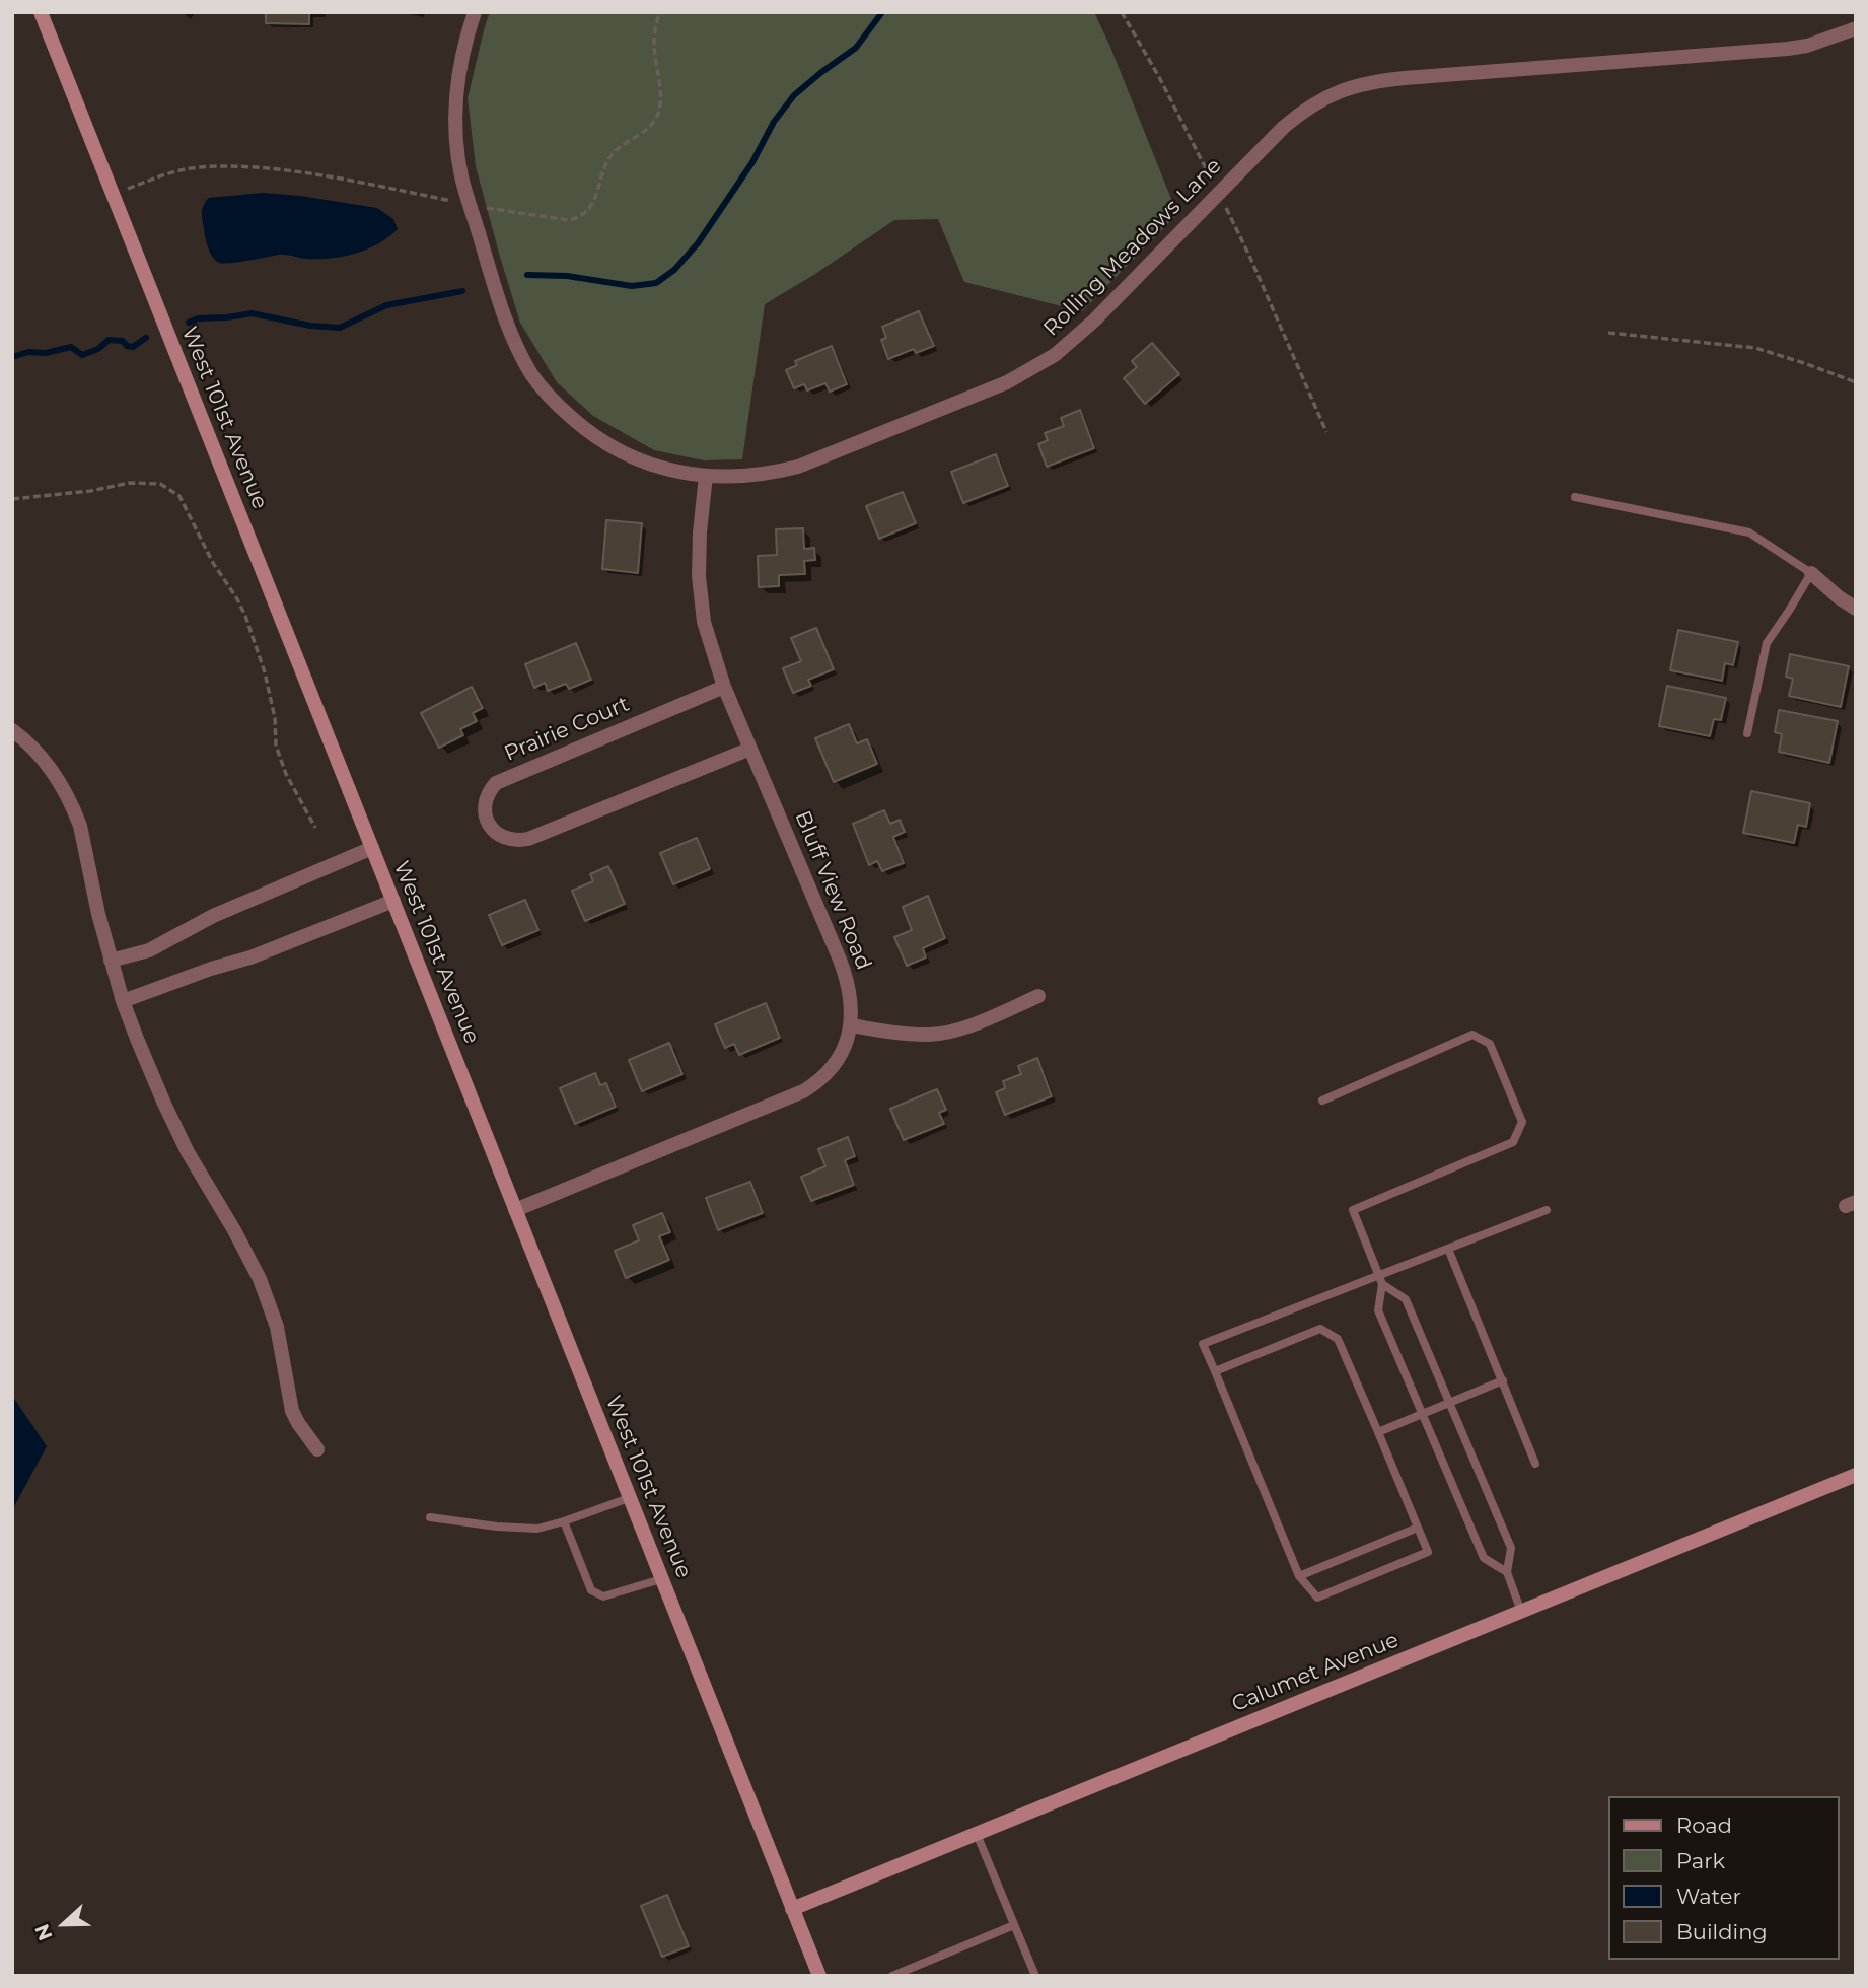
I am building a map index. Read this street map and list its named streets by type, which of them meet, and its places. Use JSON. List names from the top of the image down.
{
  "streets": {
    "street": [
      "Rolling Meadows Lane",
      "West 101st Avenue",
      "Prairie Court",
      "Bluff View Road",
      "Calumet Avenue"
    ]
  },
  "crossings": [
    ["Rolling Meadows Lane", "Bluff View Road"],
    ["West 101st Avenue", "Bluff View Road"],
    ["West 101st Avenue", "Calumet Avenue"],
    ["Prairie Court", "Bluff View Road"]
  ],
  "legend": [
    "Road",
    "Park",
    "Water",
    "Building"
  ],
  "north": "left"
}
